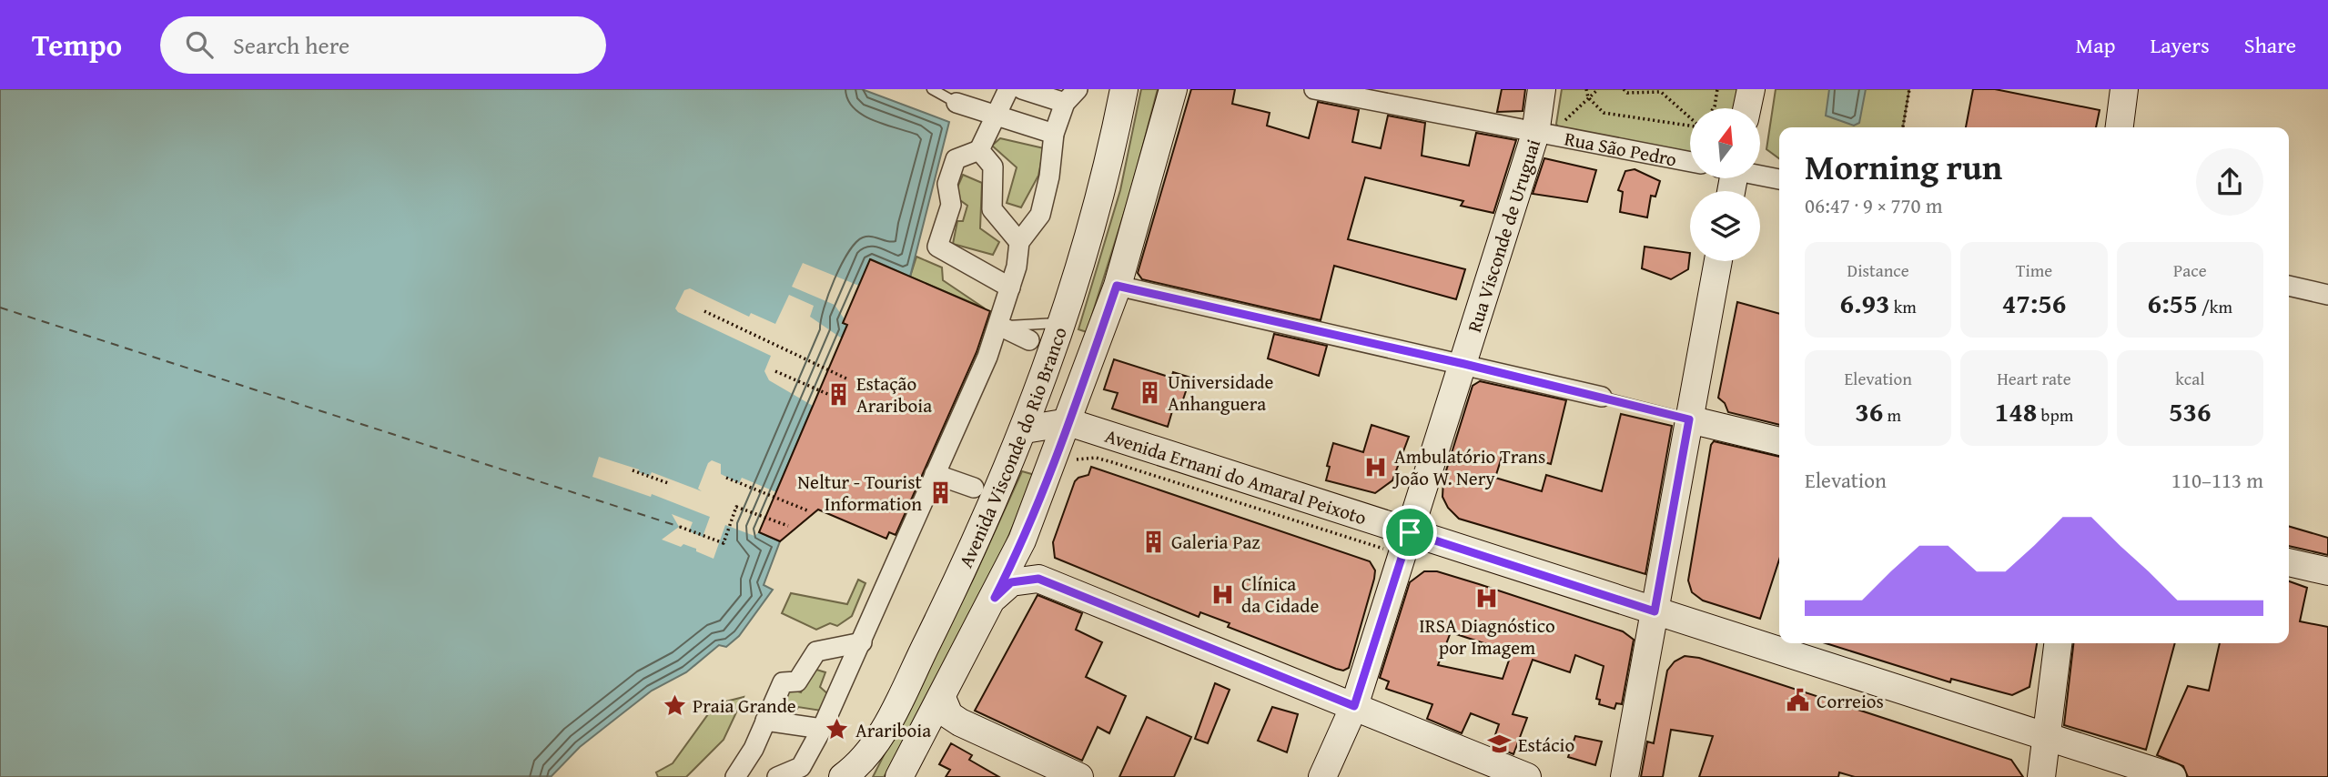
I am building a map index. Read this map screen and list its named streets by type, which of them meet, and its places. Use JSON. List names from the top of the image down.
{
  "streets": {
    "main road": ["Rua Visconde de Uruguai", "Avenida Visconde do Rio Branco", "Avenida Ernani do Amaral Peixoto"],
    "street": ["Rua São Pedro"]
  },
  "crossings": [
    ["Rua São Pedro", "Rua Visconde de Uruguai"],
    ["Rua Visconde de Uruguai", "Avenida Ernani do Amaral Peixoto"],
    ["Avenida Visconde do Rio Branco", "Avenida Ernani do Amaral Peixoto"]
  ],
  "places": {
    "building": [
      "Universidade Anhanguera",
      "Estação Arariboia",
      "Neltur - Tourist Information",
      "Galeria Paz"
    ],
    "hospital": ["Ambulatório Trans João W. Nery", "Clínica da Cidade", "IRSA Diagnóstico por Imagem"],
    "public building": ["Correios"],
    "place": ["Praia Grande", "Arariboia"],
    "school or university": ["Estácio"]
  },
  "north": "top",
  "page": {
    "header": "Tempo",
    "search": "Search here",
    "nav": ["Map", "Layers", "Share"],
    "heading": ["Morning run", "06:47 · 9 × 770 m"],
    "stats": [
      ["Distance", "6.93 km"],
      ["Time", "47:56"],
      ["Pace", "6:55 /km"],
      ["Elevation", "36 m"],
      ["Heart rate", "148 bpm"],
      ["kcal", "536"]
    ],
    "chart": ["Elevation", "110–113 m"]
  }
}
